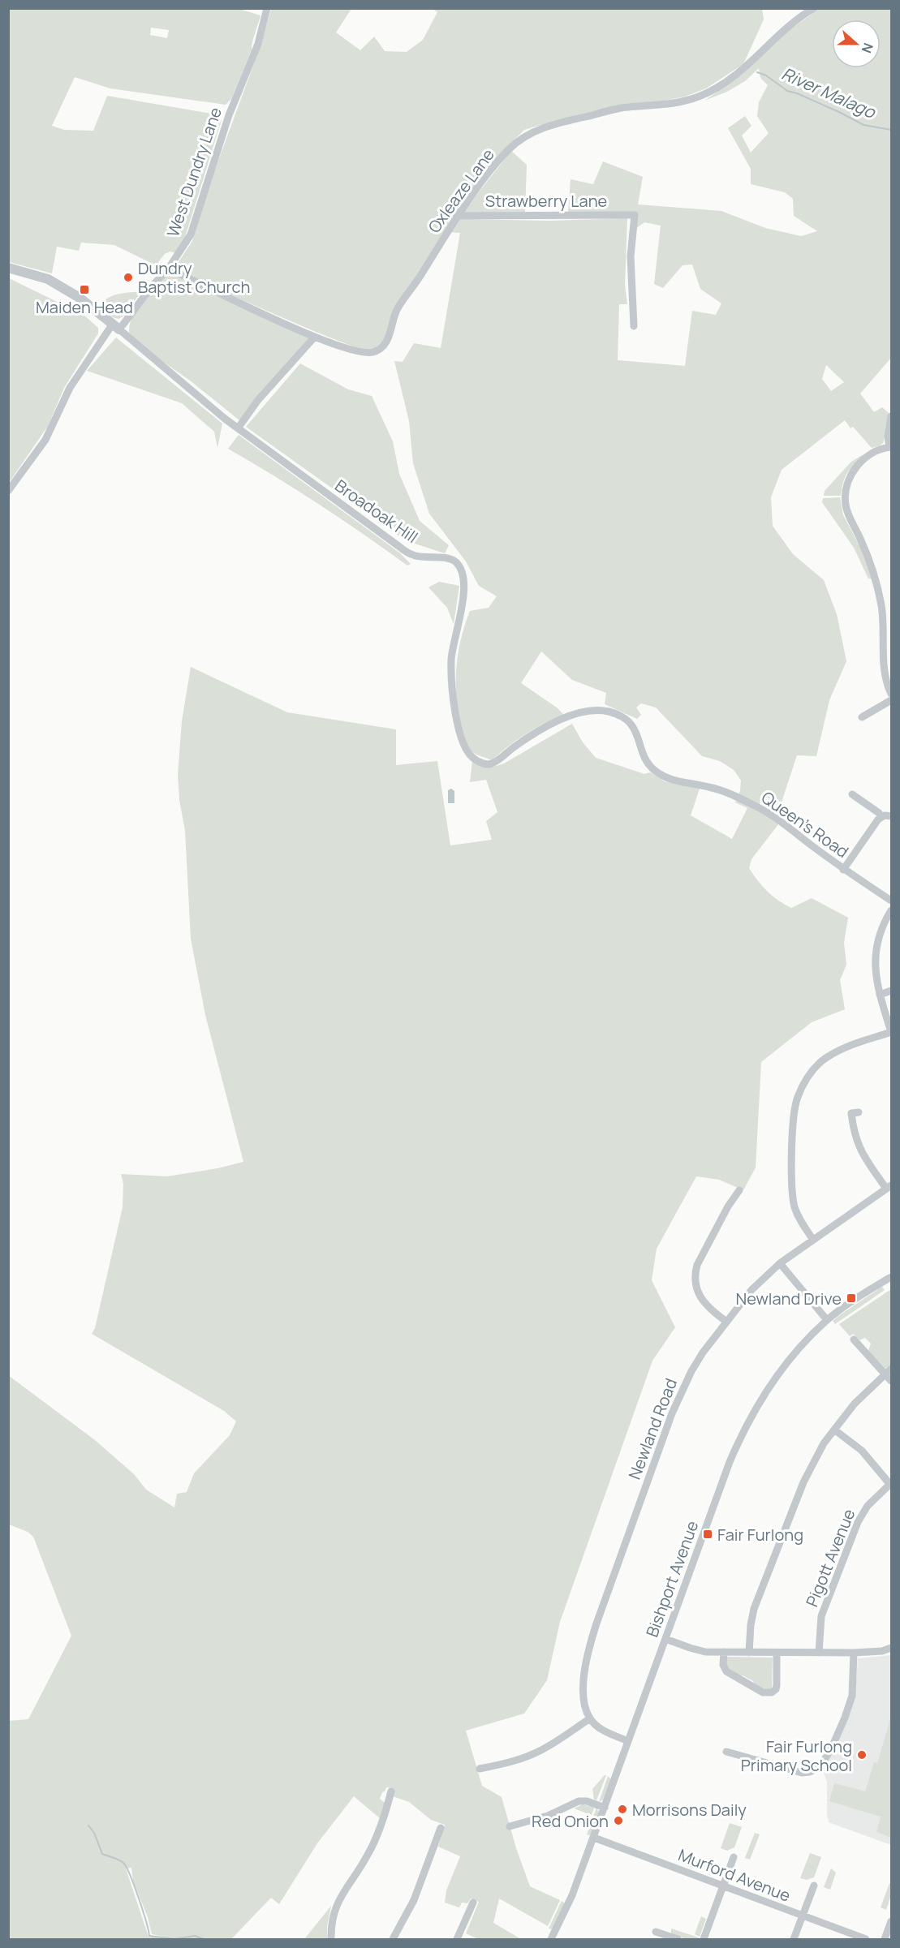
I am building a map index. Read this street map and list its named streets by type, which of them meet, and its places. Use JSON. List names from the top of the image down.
{
  "streets": {
    "street": [
      "West Dundry Lane",
      "Oxleaze Lane",
      "Strawberry Lane",
      "Broadoak Hill",
      "Queen's Road",
      "Newland Road",
      "Pigott Avenue",
      "Bishport Avenue",
      "Murford Avenue"
    ]
  },
  "crossings": [
    ["West Dundry Lane", "Oxleaze Lane"],
    ["West Dundry Lane", "Broadoak Hill"],
    ["Oxleaze Lane", "Strawberry Lane"],
    ["Broadoak Hill", "Queen's Road"],
    ["Bishport Avenue", "Murford Avenue"]
  ],
  "water": ["River Malago"],
  "places": {
    "other": [
      "Dundry Baptist Church",
      "Fair Furlong Primary School",
      "Morrisons Daily",
      "Red Onion"
    ],
    "transit": ["Maiden Head", "Newland Drive", "Fair Furlong"]
  },
  "north": "right"
}
